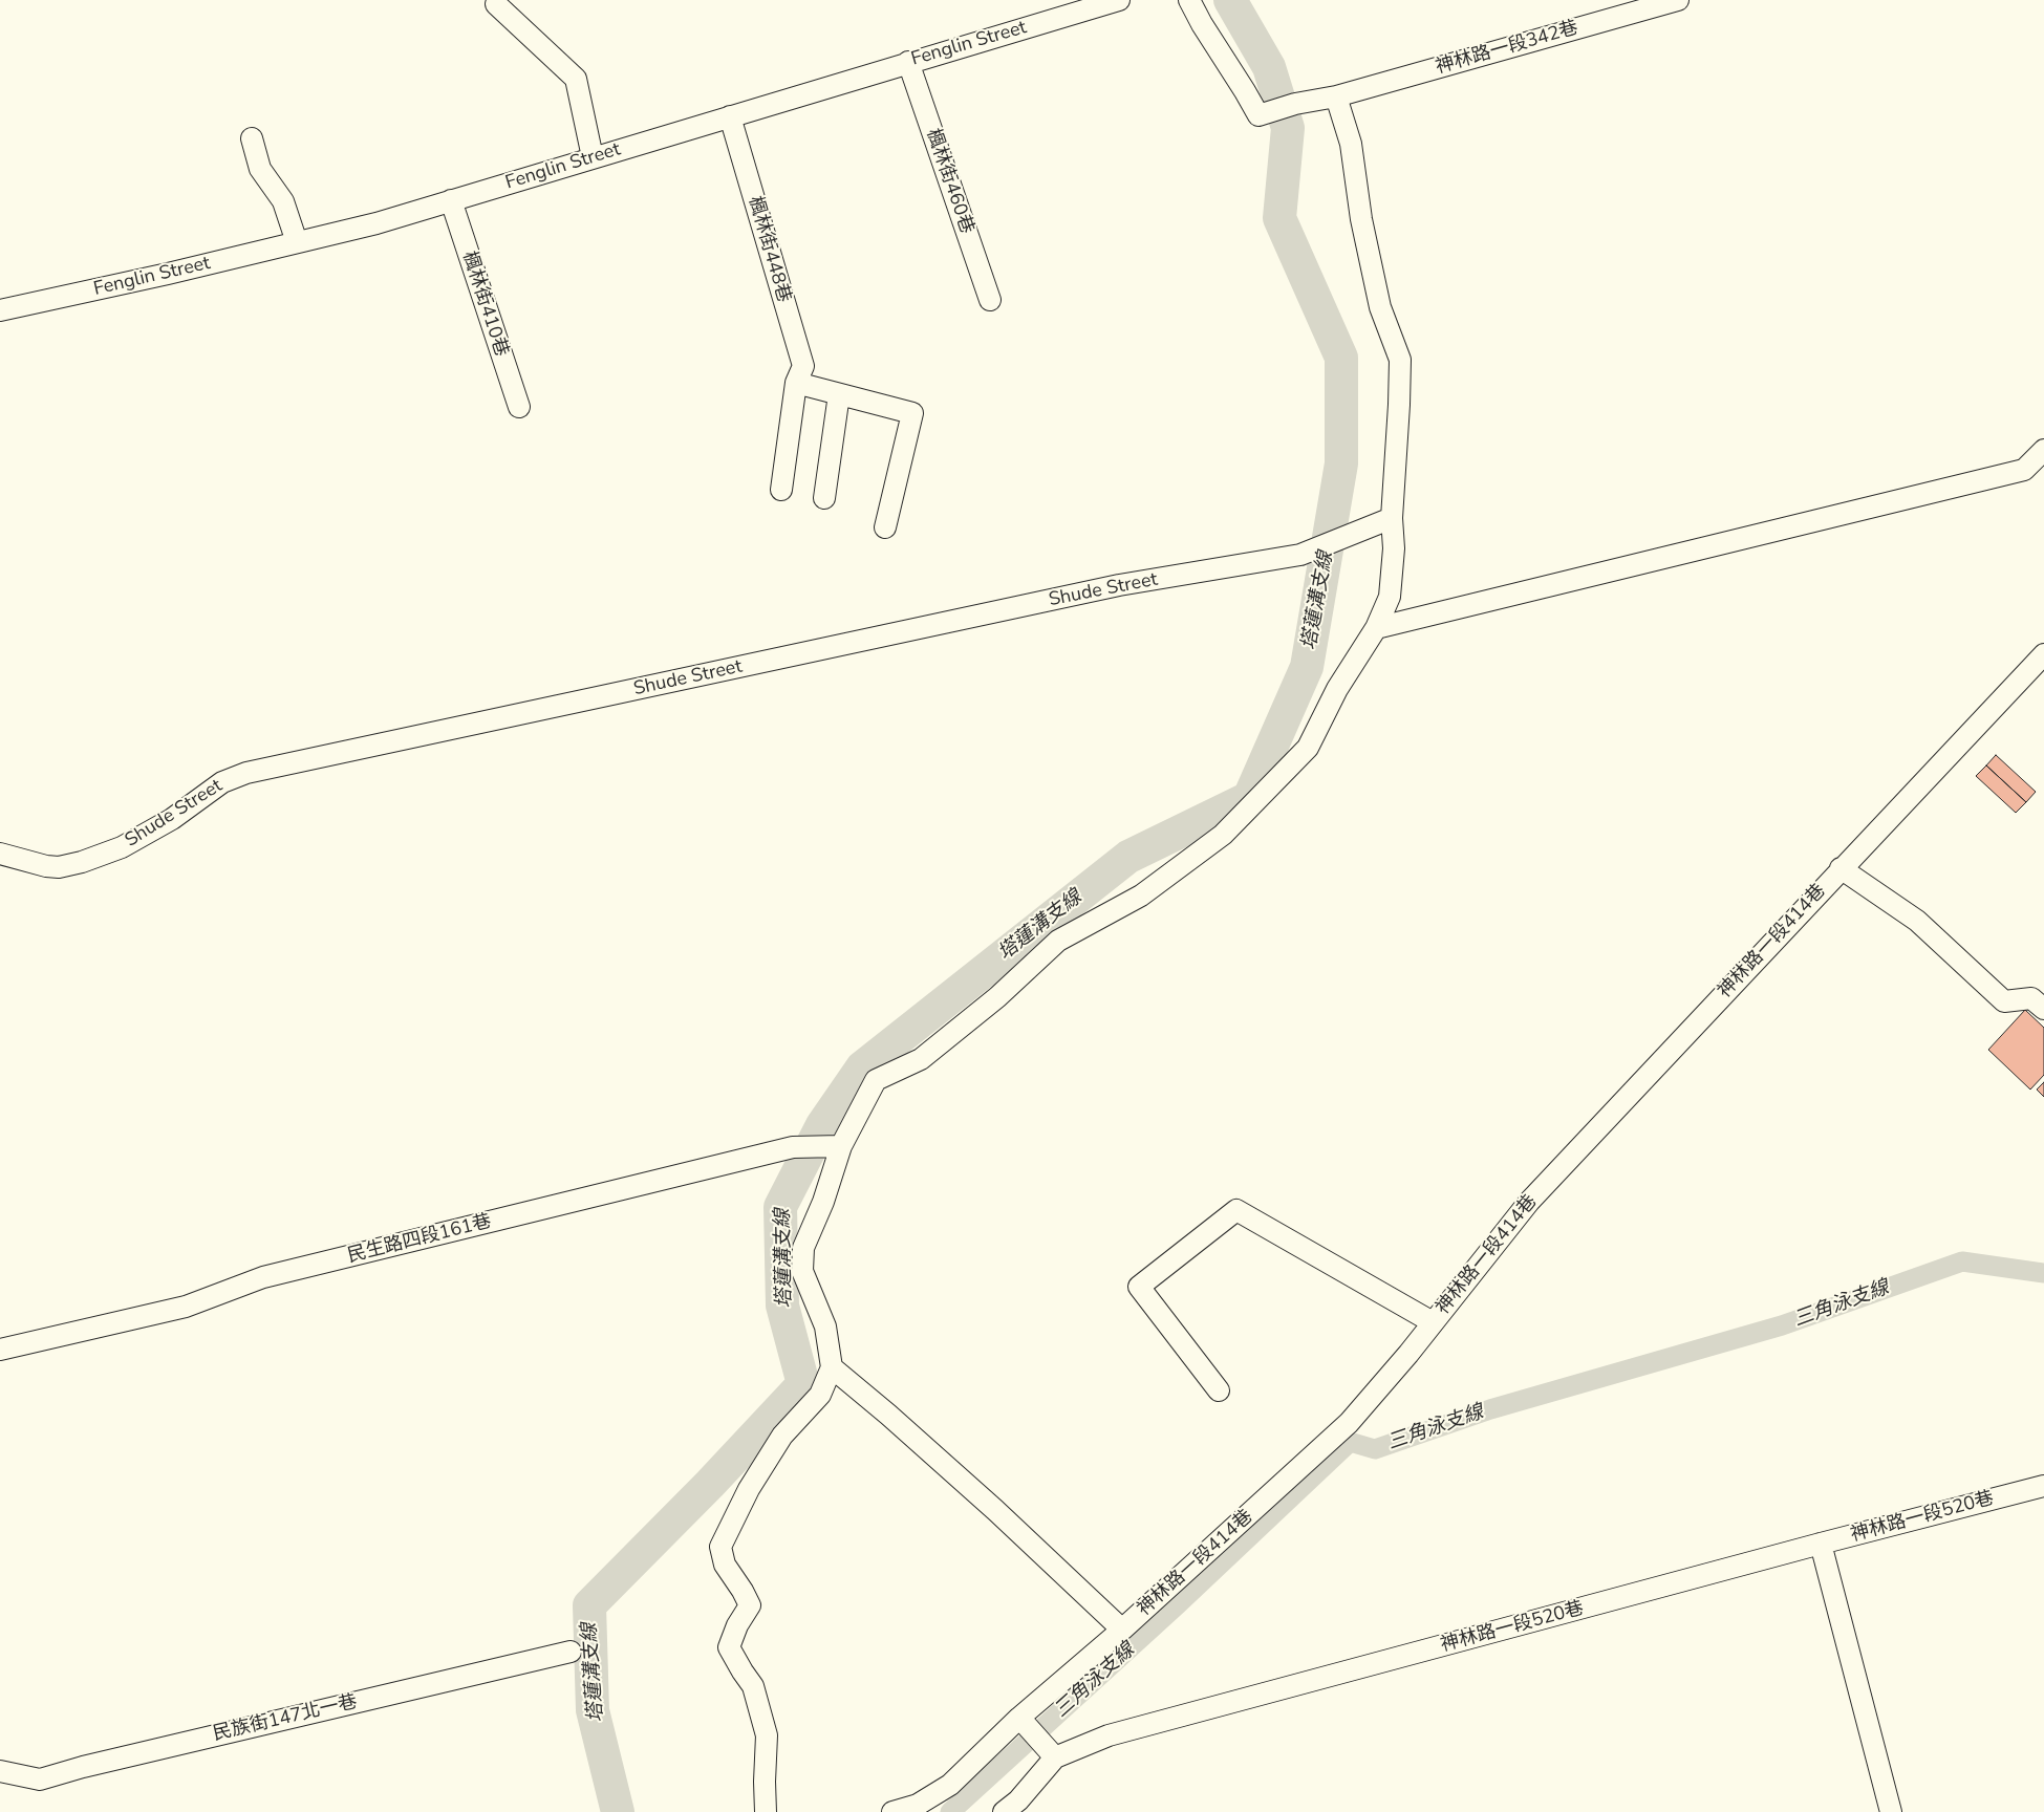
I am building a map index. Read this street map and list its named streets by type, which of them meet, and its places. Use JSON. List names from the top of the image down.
{
  "streets": {
    "street": [
      "Fenglin Street",
      "神林路一段342巷",
      "楓林街460巷",
      "楓林街448巷",
      "楓林街410巷",
      "Shude Street",
      "神林路一段414巷",
      "民生路四段161巷",
      "神林路一段520巷",
      "民族街147北一巷"
    ]
  },
  "crossings": [
    ["Fenglin Street", "楓林街460巷"],
    ["Fenglin Street", "楓林街448巷"],
    ["Fenglin Street", "楓林街410巷"]
  ],
  "water": ["塔蓮溝支線", "三角泳支線"]
}
